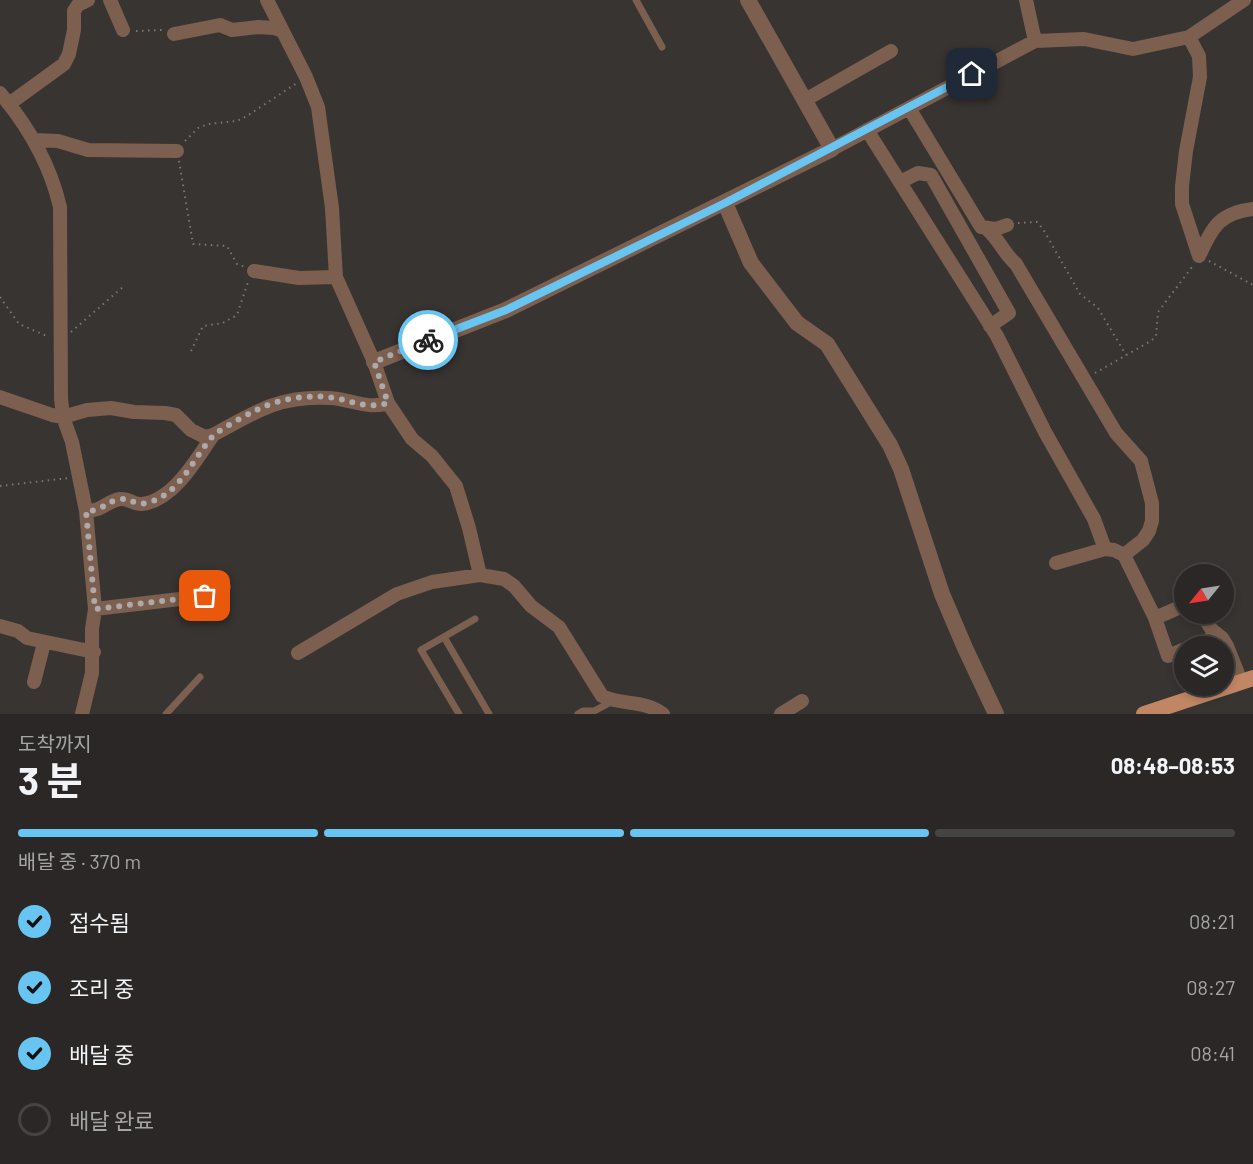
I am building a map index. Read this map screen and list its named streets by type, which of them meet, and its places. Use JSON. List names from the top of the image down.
{
  "north": "bottom left",
  "page": {
    "heading": ["3 분", "도착까지", "08:48–08:53"],
    "bar": "배달 중 · 370 m",
    "list": [
      ["접수됨", "08:21"],
      ["조리 중", "08:27"],
      ["배달 중", "08:41"],
      "배달 완료"
    ]
  }
}
